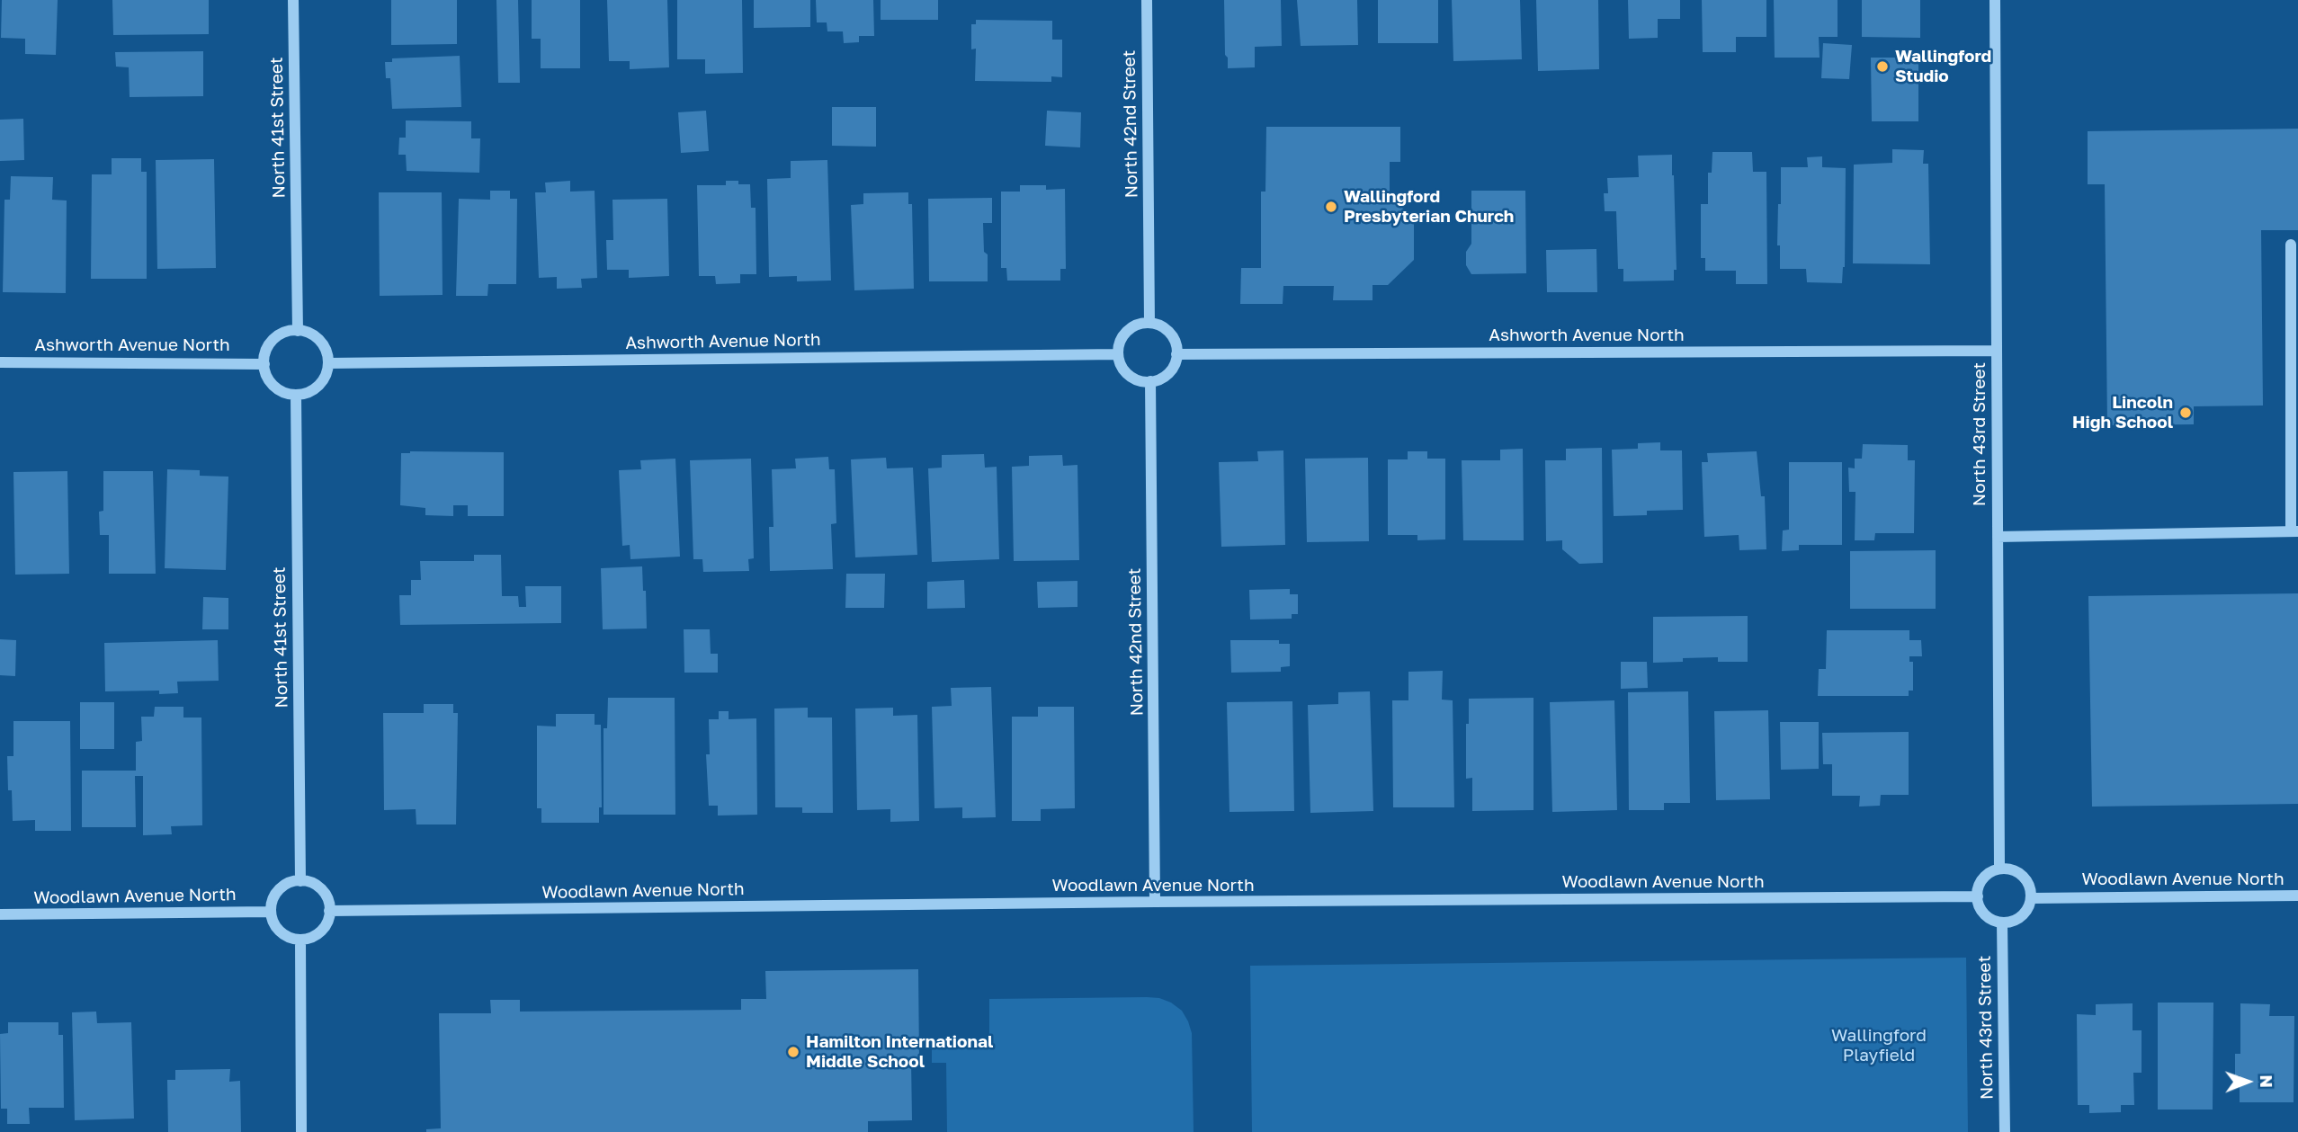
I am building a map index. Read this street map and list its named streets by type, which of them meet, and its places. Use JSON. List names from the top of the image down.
{
  "streets": {
    "street": [
      "North 42nd Street",
      "North 41st Street",
      "Ashworth Avenue North",
      "North 43rd Street",
      "Woodlawn Avenue North"
    ]
  },
  "crossings": [
    ["North 42nd Street", "Ashworth Avenue North"],
    ["North 42nd Street", "Woodlawn Avenue North"],
    ["North 41st Street", "Ashworth Avenue North"],
    ["North 41st Street", "Woodlawn Avenue North"],
    ["Ashworth Avenue North", "North 43rd Street"],
    ["North 43rd Street", "Woodlawn Avenue North"]
  ],
  "parks": ["Wallingford Playfield"],
  "places": [
    "Wallingford Studio",
    "Wallingford Presbyterian Church",
    "Lincoln High School",
    "Hamilton International Middle School"
  ],
  "north": "right"
}
